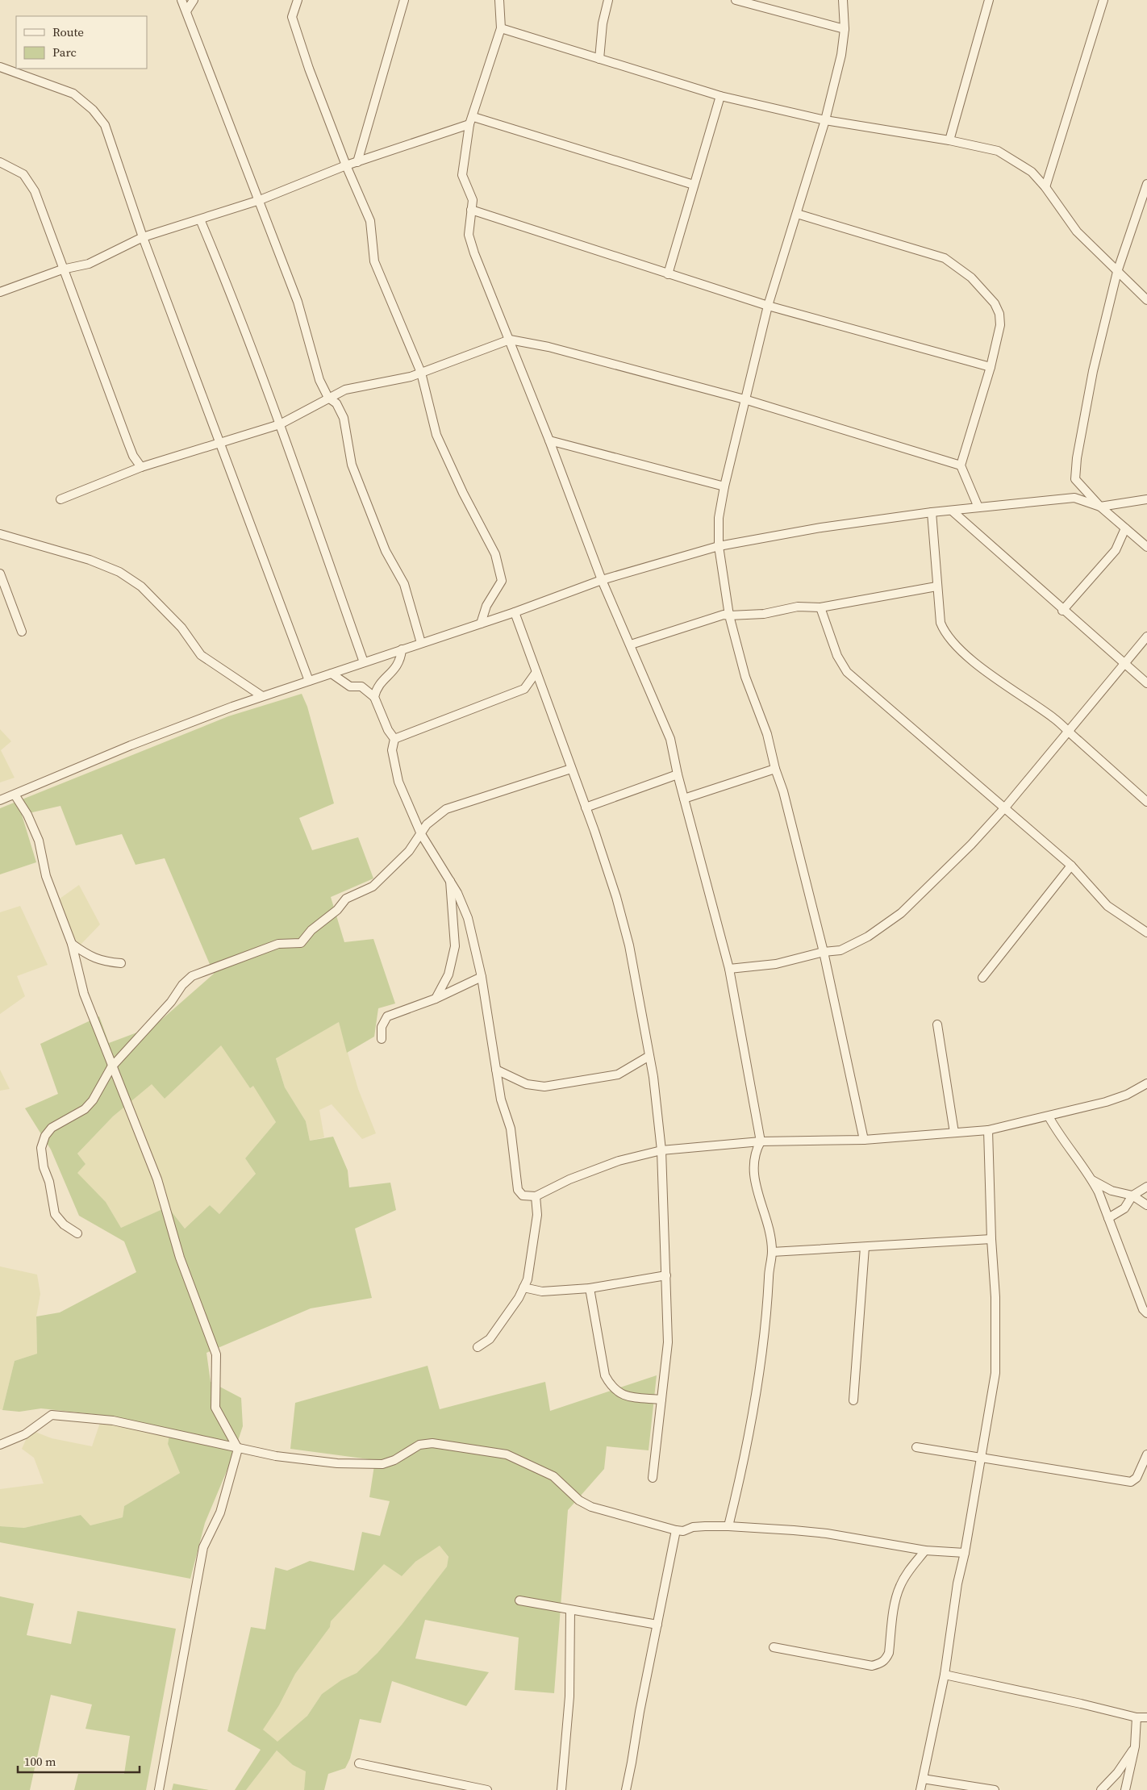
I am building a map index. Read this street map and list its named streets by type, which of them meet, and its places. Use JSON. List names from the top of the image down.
{
  "legend": ["Route", "Parc"],
  "scale_bar": "100 m"
}
